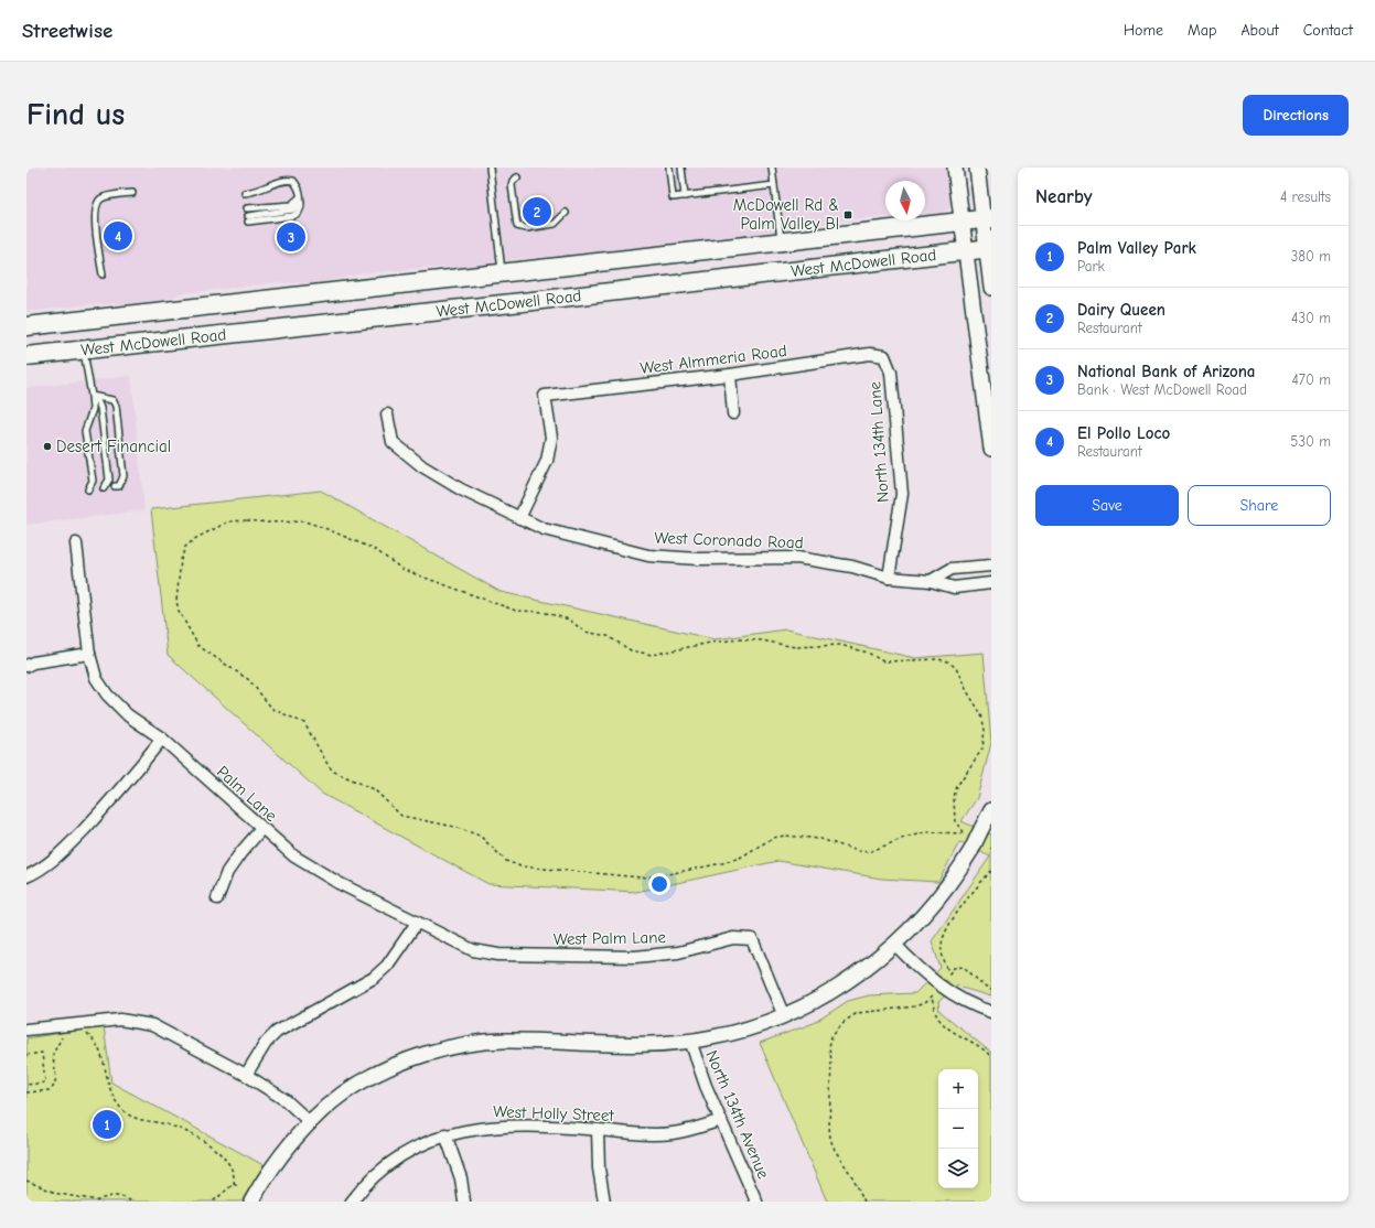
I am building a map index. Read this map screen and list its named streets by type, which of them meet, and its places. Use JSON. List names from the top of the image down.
{
  "streets": {
    "main road": ["West McDowell Road"],
    "street": [
      "West Almmeria Road",
      "North 134th Lane",
      "West Coronado Road",
      "Palm Lane",
      "West Palm Lane",
      "West Holly Street",
      "North 134th Avenue"
    ]
  },
  "crossings": [
    ["West Almmeria Road", "North 134th Lane"],
    ["West Almmeria Road", "West Coronado Road"],
    ["North 134th Lane", "West Coronado Road"],
    ["Palm Lane", "West Palm Lane"],
    ["West Holly Street", "North 134th Avenue"]
  ],
  "places": {
    "transit": ["McDowell Rd & Palm Valley Bl"],
    "other": ["Desert Financial"]
  },
  "north": "bottom",
  "page": {
    "header": "Streetwise",
    "nav": [
      "Home",
      "Map",
      "About",
      "Contact"
    ],
    "buttons": [
      "Directions",
      ["Save", "Share"]
    ],
    "title": "Find us",
    "heading": ["Nearby", "4 results"],
    "pins": [
      "2",
      "4",
      "3",
      "1"
    ],
    "list": [
      {
        "mark": "1",
        "name": "Palm Valley Park",
        "note": "Park",
        "value": "380 m"
      },
      {
        "mark": "2",
        "name": "Dairy Queen",
        "note": "Restaurant",
        "value": "430 m"
      },
      {
        "mark": "3",
        "name": "National Bank of Arizona",
        "note": "Bank · West McDowell Road",
        "value": "470 m"
      },
      {
        "mark": "4",
        "name": "El Pollo Loco",
        "note": "Restaurant",
        "value": "530 m"
      }
    ],
    "map_buttons": ["+", "−"]
  }
}
